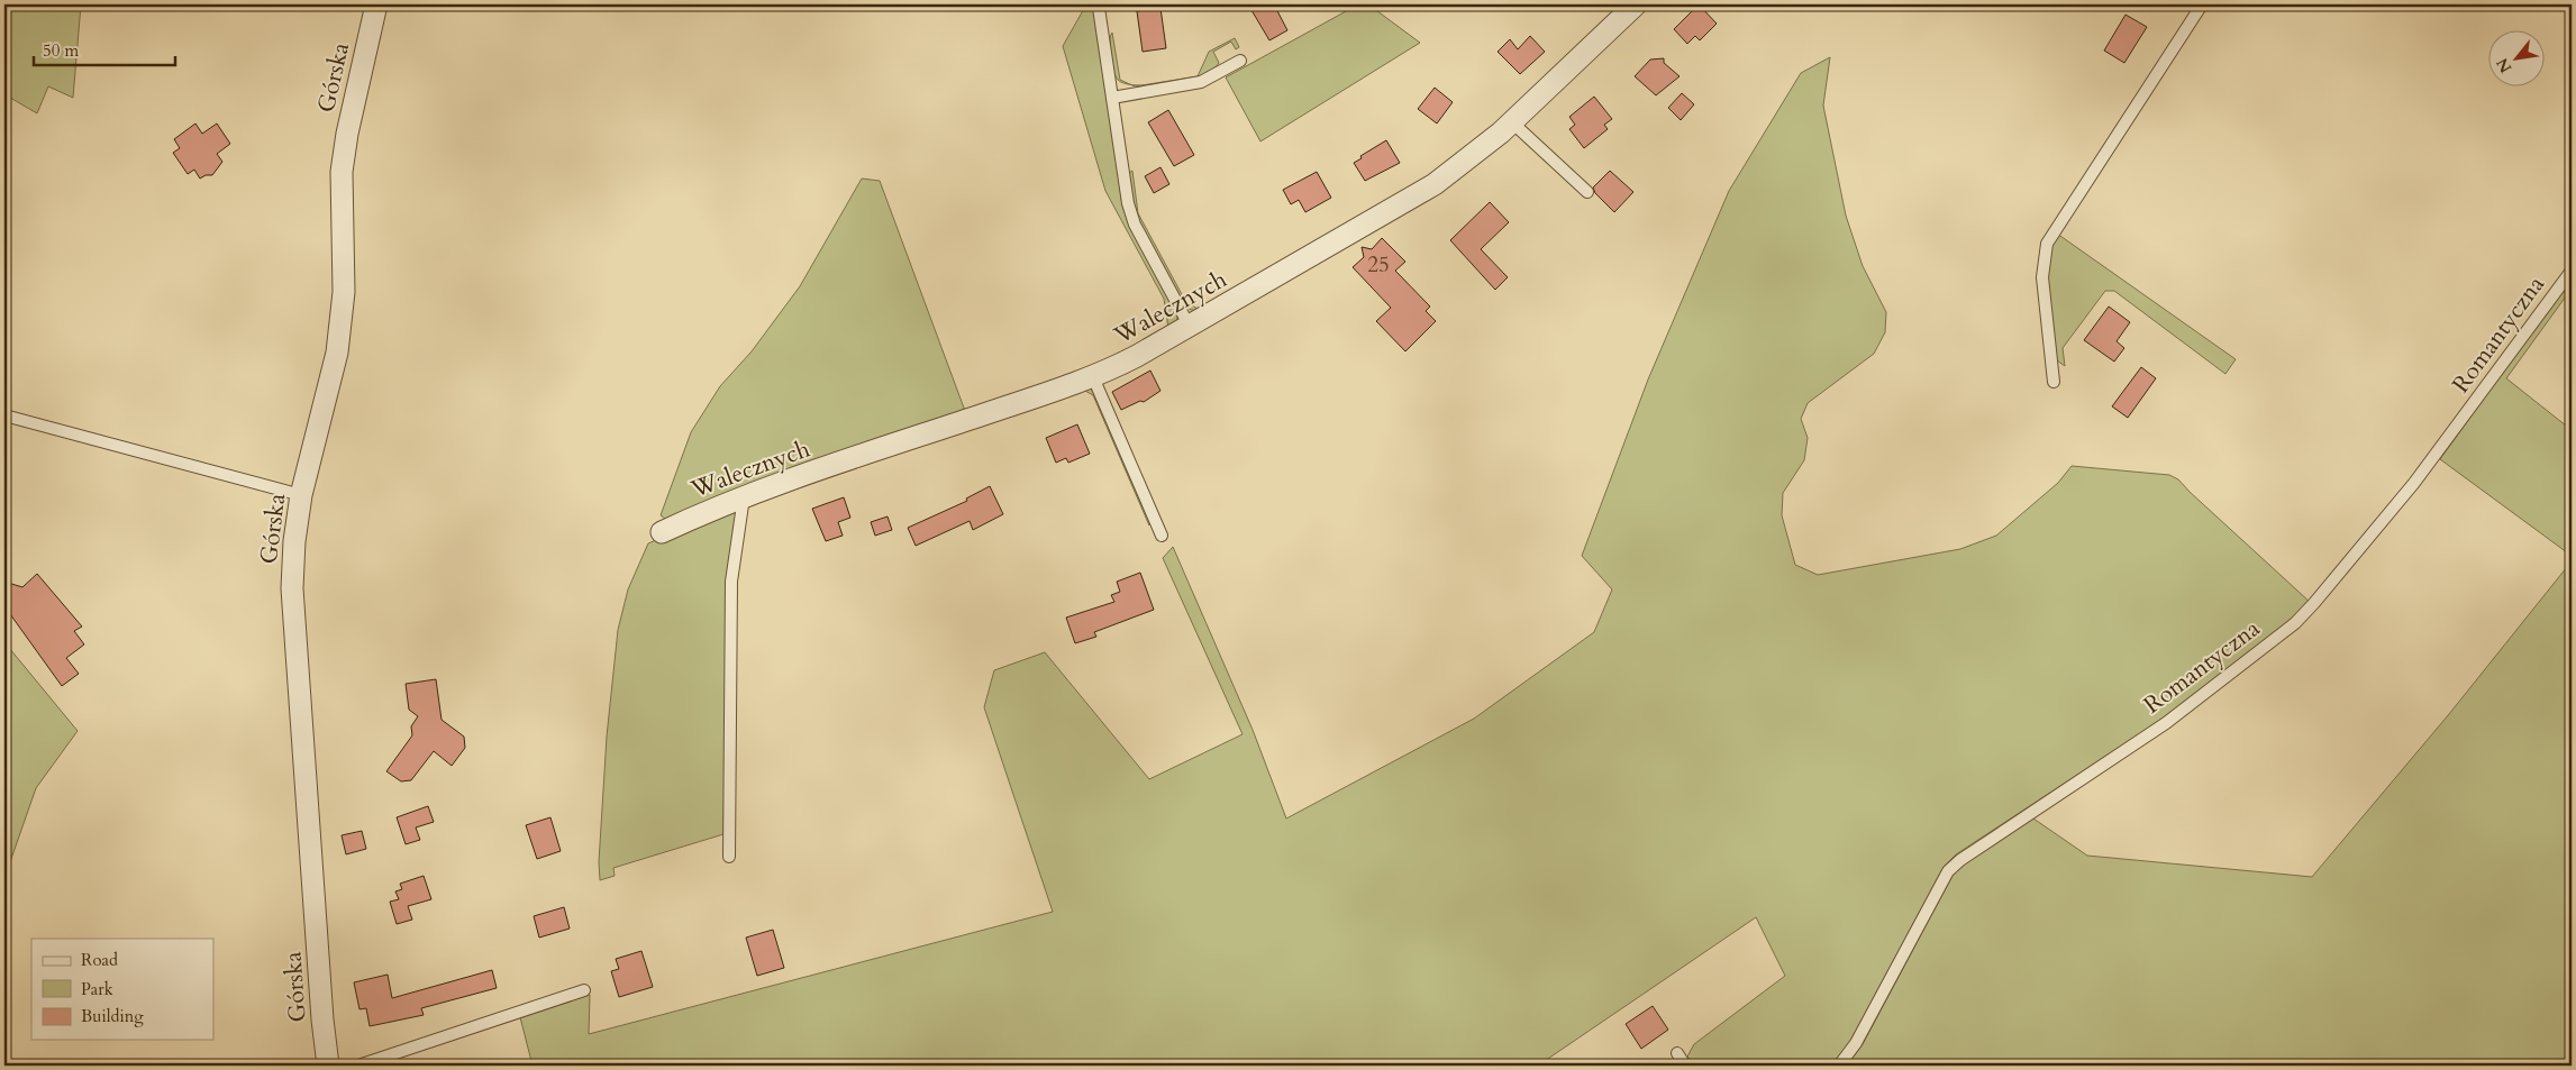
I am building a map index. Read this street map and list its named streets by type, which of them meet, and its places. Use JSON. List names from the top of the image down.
{
  "streets": {
    "street": ["Górska", "Walecznych"],
    "lane": ["Romantyczna"]
  },
  "house_numbers": ["25"],
  "legend": ["Road", "Park", "Building"],
  "scale_bar": "50 m",
  "north": "bottom left"
}
